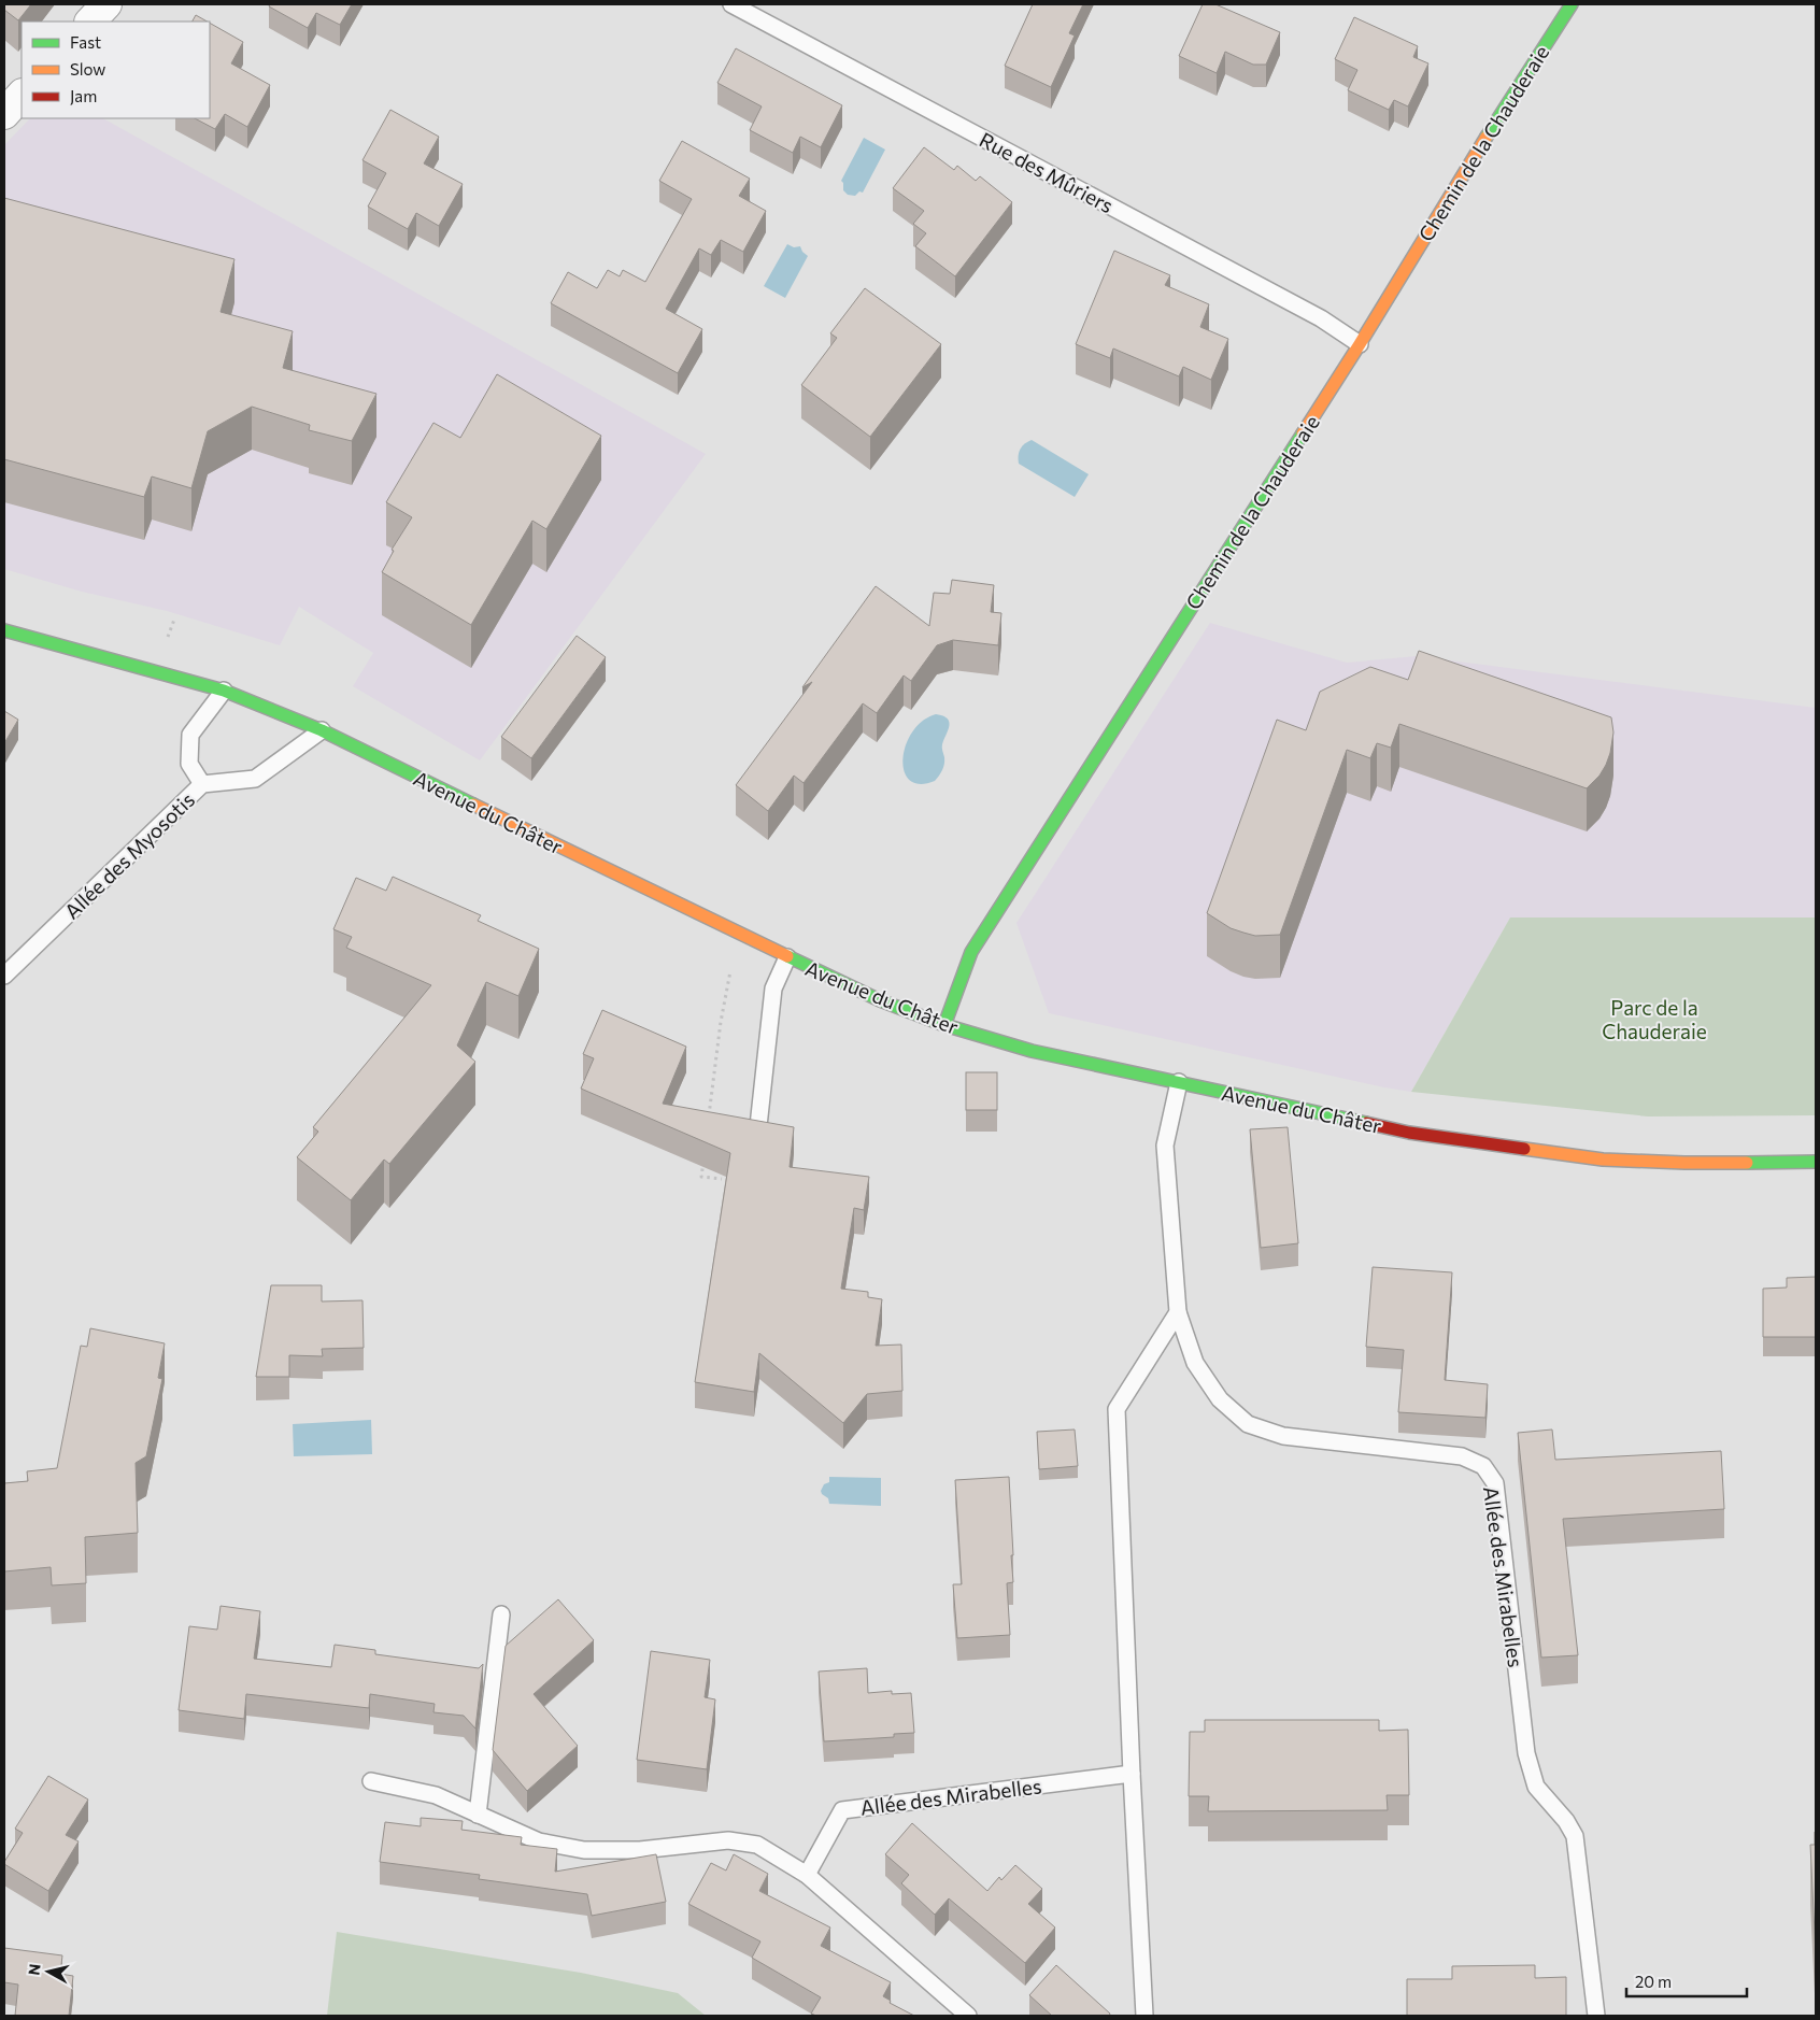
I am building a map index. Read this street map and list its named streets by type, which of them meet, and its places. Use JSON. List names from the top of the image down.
{
  "streets": {
    "main road": ["Chemin de la Chauderaie", "Avenue du Châter"],
    "lane": ["Rue des Mûriers", "Allée des Myosotis", "Allée des Mirabelles"]
  },
  "crossings": [
    ["Chemin de la Chauderaie", "Rue des Mûriers"],
    ["Chemin de la Chauderaie", "Avenue du Châter"],
    ["Avenue du Châter", "Allée des Myosotis"],
    ["Avenue du Châter", "Allée des Mirabelles"]
  ],
  "parks": ["Parc de la Chauderaie"],
  "legend": ["Fast", "Slow", "Jam"],
  "scale_bar": "20 m",
  "north": "left"
}
